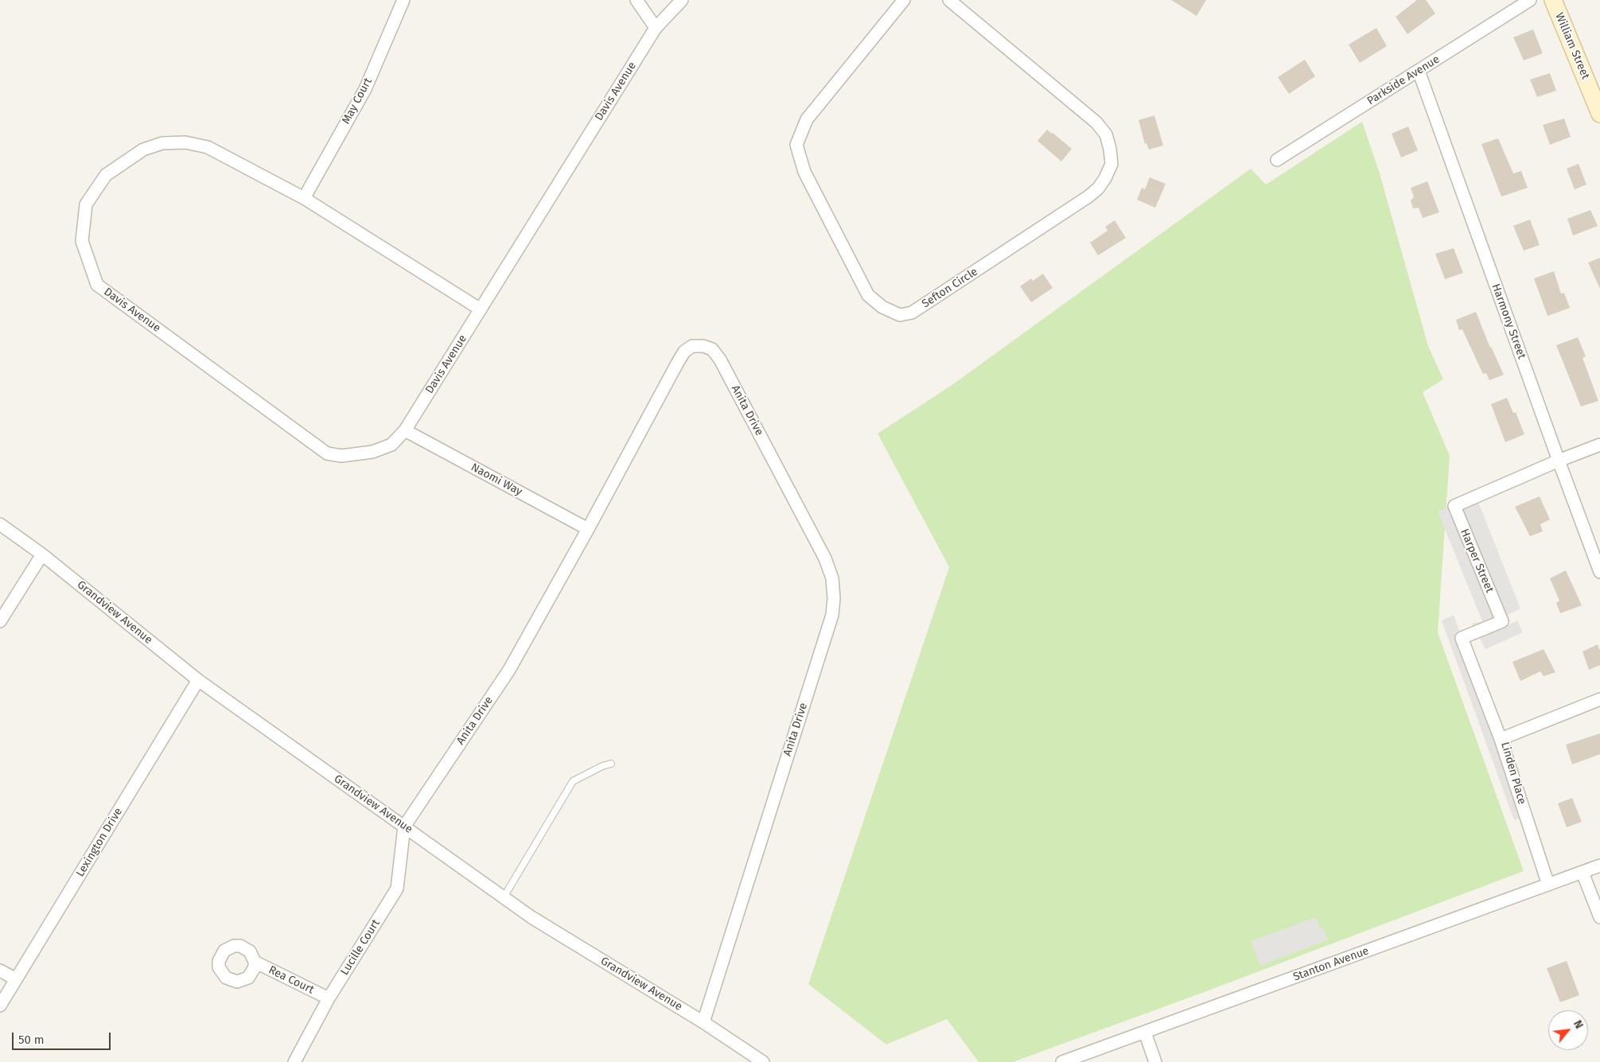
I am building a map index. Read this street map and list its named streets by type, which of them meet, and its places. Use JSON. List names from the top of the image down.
{
  "streets": {
    "main road": ["William Street"],
    "street": [
      "Parkside Avenue",
      "Davis Avenue",
      "May Court",
      "Sefton Circle",
      "Harmony Street",
      "Anita Drive",
      "Naomi Way",
      "Harper Street",
      "Grandview Avenue",
      "Linden Place",
      "Lexington Drive",
      "Lucille Court",
      "Stanton Avenue",
      "Rea Court"
    ]
  },
  "crossings": [
    ["Parkside Avenue", "Harmony Street"],
    ["Davis Avenue", "May Court"],
    ["Davis Avenue", "Naomi Way"],
    ["Harmony Street", "Harper Street"],
    ["Anita Drive", "Naomi Way"],
    ["Anita Drive", "Grandview Avenue"],
    ["Anita Drive", "Lucille Court"],
    ["Harper Street", "Linden Place"],
    ["Grandview Avenue", "Lexington Drive"],
    ["Grandview Avenue", "Lucille Court"],
    ["Linden Place", "Stanton Avenue"],
    ["Lucille Court", "Rea Court"]
  ],
  "scale_bar": "50 m",
  "north": "top right"
}
